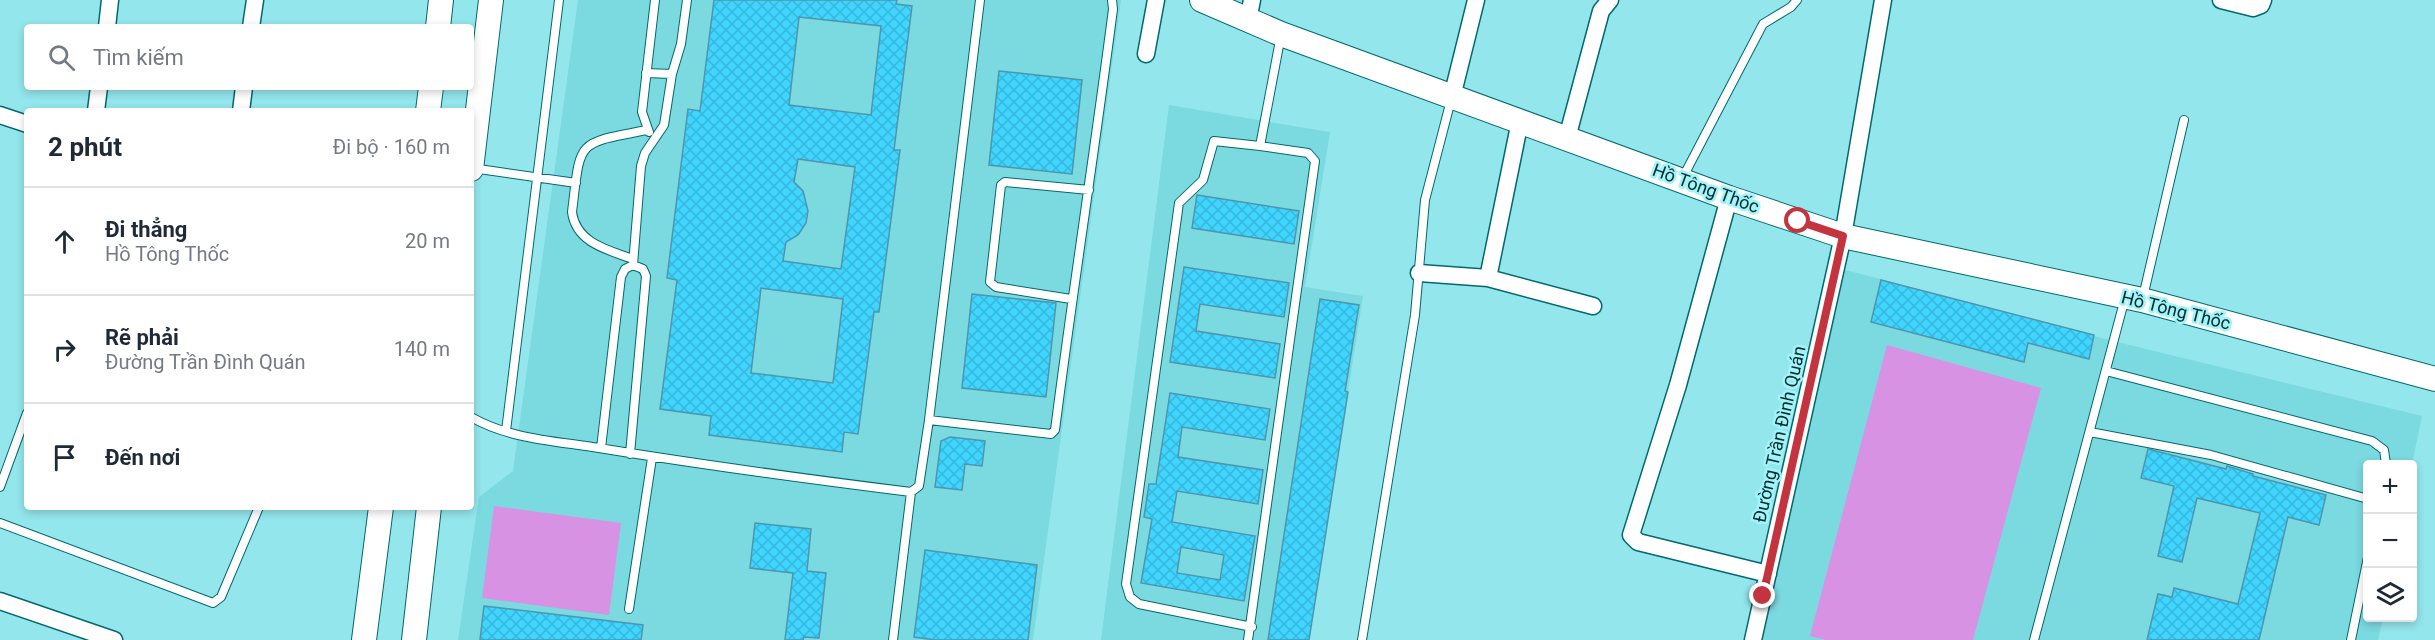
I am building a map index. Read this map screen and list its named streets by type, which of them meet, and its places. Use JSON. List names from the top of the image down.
{
  "streets": {
    "street": ["Hồ Tông Thốc", "Đường Trần Đình Quán"]
  },
  "crossings": [
    ["Hồ Tông Thốc", "Đường Trần Đình Quán"]
  ],
  "page": {
    "search": "Tìm kiếm",
    "heading": ["2 phút", "Đi bộ · 160 m"],
    "list": [
      ["Đi thẳng", "Hồ Tông Thốc", "20 m"],
      ["Rẽ phải", "Đường Trần Đình Quán", "140 m"],
      "Đến nơi"
    ],
    "map_buttons": ["+", "−"]
  }
}
